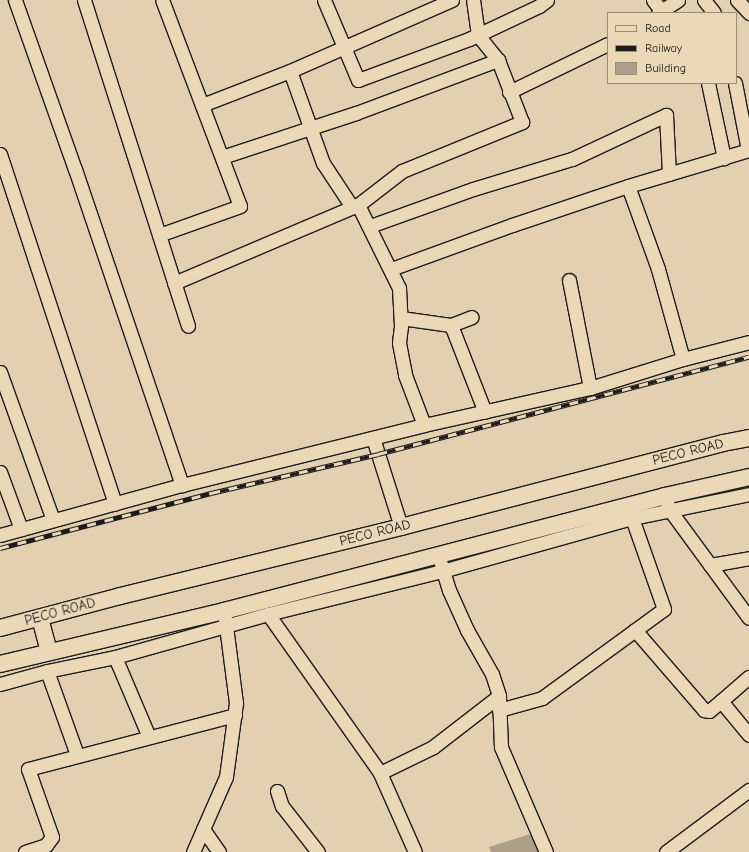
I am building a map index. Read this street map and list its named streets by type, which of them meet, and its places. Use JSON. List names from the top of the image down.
{
  "streets": {
    "main road": ["PECO ROAD"]
  },
  "legend": ["Road", "Railway", "Building"]
}
